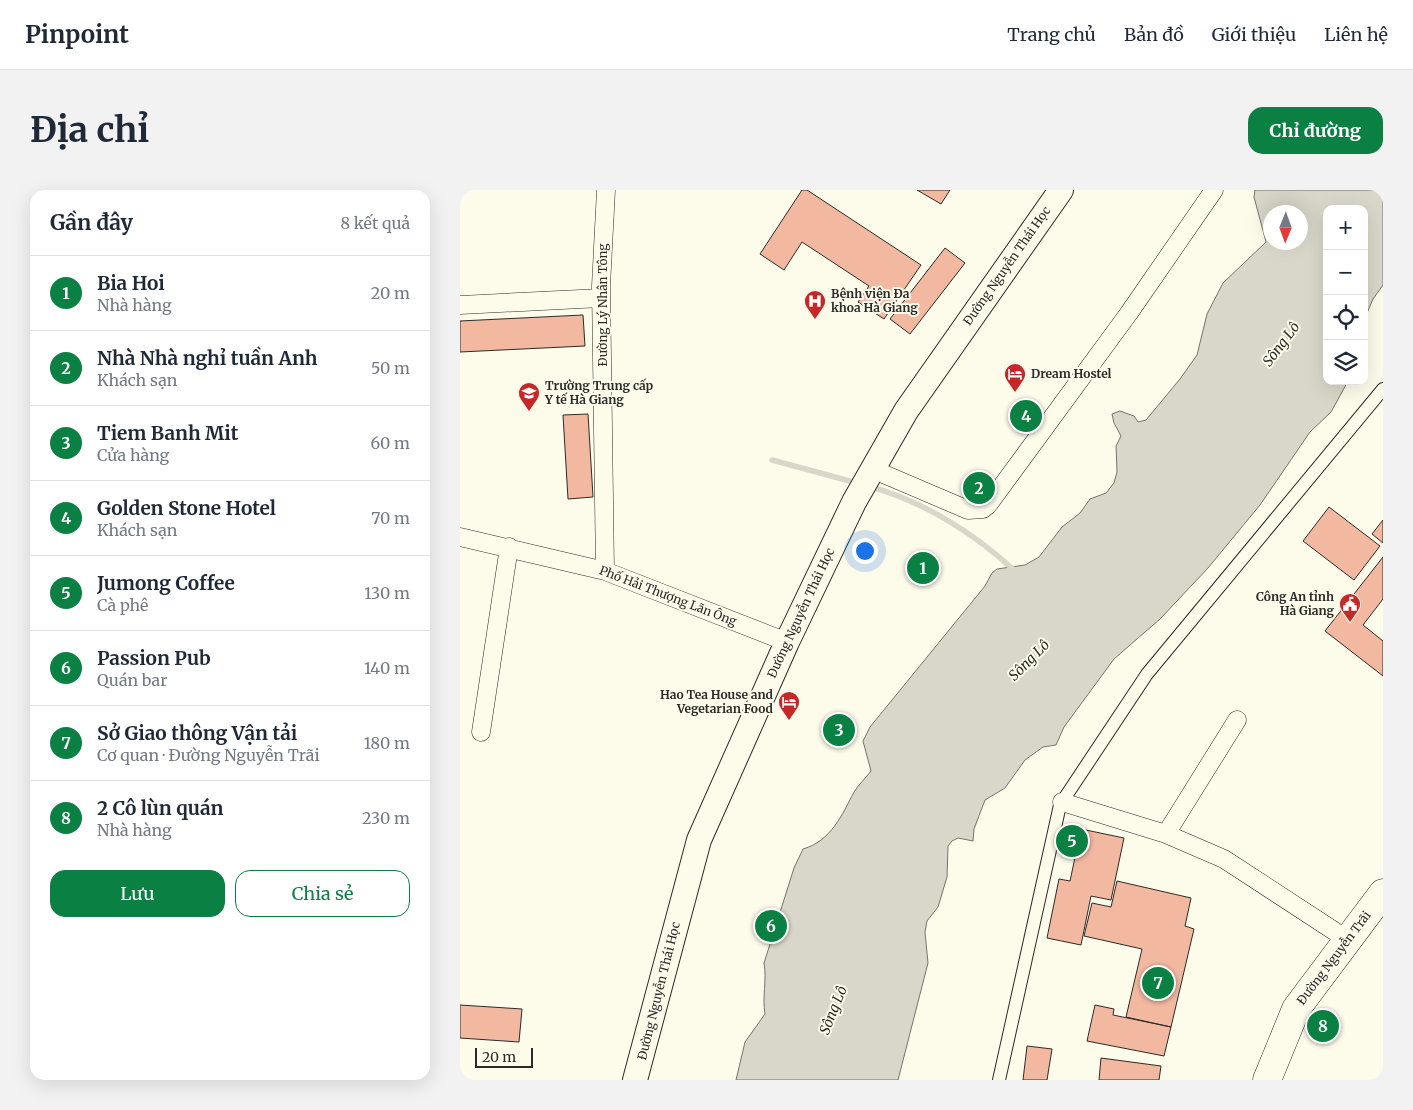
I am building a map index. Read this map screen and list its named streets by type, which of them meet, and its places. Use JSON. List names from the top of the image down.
{
  "streets": {
    "main road": ["Đường Nguyễn Thái Học", "Đường Nguyễn Trãi"],
    "street": ["Đường Lý Nhân Tông", "Phố Hải Thượng Lãn Ông"]
  },
  "crossings": [
    ["Đường Nguyễn Thái Học", "Phố Hải Thượng Lãn Ông"],
    ["Đường Lý Nhân Tông", "Phố Hải Thượng Lãn Ông"]
  ],
  "water": ["Sông Lô"],
  "places": {
    "hospital": ["Bệnh viện Đa khoa Hà Giang"],
    "hotel": ["Dream Hostel", "Hao Tea House and Vegetarian Food"],
    "school or university": ["Trường Trung cấp Y tế Hà Giang"],
    "public building": ["Công An tỉnh Hà Giang"]
  },
  "scale_bar": "20 m",
  "north": "bottom",
  "page": {
    "header": "Pinpoint",
    "nav": [
      "Trang chủ",
      "Bản đồ",
      "Giới thiệu",
      "Liên hệ"
    ],
    "buttons": [
      "Chỉ đường",
      ["Lưu", "Chia sẻ"]
    ],
    "title": "Địa chỉ",
    "heading": ["Gần đây", "8 kết quả"],
    "map_buttons": ["+", "−"],
    "list": [
      {
        "mark": "1",
        "name": "Bia Hoi",
        "note": "Nhà hàng",
        "value": "20 m"
      },
      {
        "mark": "2",
        "name": "Nhà Nhà nghỉ tuần Anh",
        "note": "Khách sạn",
        "value": "50 m"
      },
      {
        "mark": "3",
        "name": "Tiem Banh Mit",
        "note": "Cửa hàng",
        "value": "60 m"
      },
      {
        "mark": "4",
        "name": "Golden Stone Hotel",
        "note": "Khách sạn",
        "value": "70 m"
      },
      {
        "mark": "5",
        "name": "Jumong Coffee",
        "note": "Cà phê",
        "value": "130 m"
      },
      {
        "mark": "6",
        "name": "Passion Pub",
        "note": "Quán bar",
        "value": "140 m"
      },
      {
        "mark": "7",
        "name": "Sở Giao thông Vận tải",
        "note": "Cơ quan · Đường Nguyễn Trãi",
        "value": "180 m"
      },
      {
        "mark": "8",
        "name": "2 Cô lùn quán",
        "note": "Nhà hàng",
        "value": "230 m"
      }
    ],
    "pins": [
      "4",
      "2",
      "1",
      "3",
      "5",
      "6",
      "7",
      "8"
    ],
    "scale": "20 m"
  }
}
